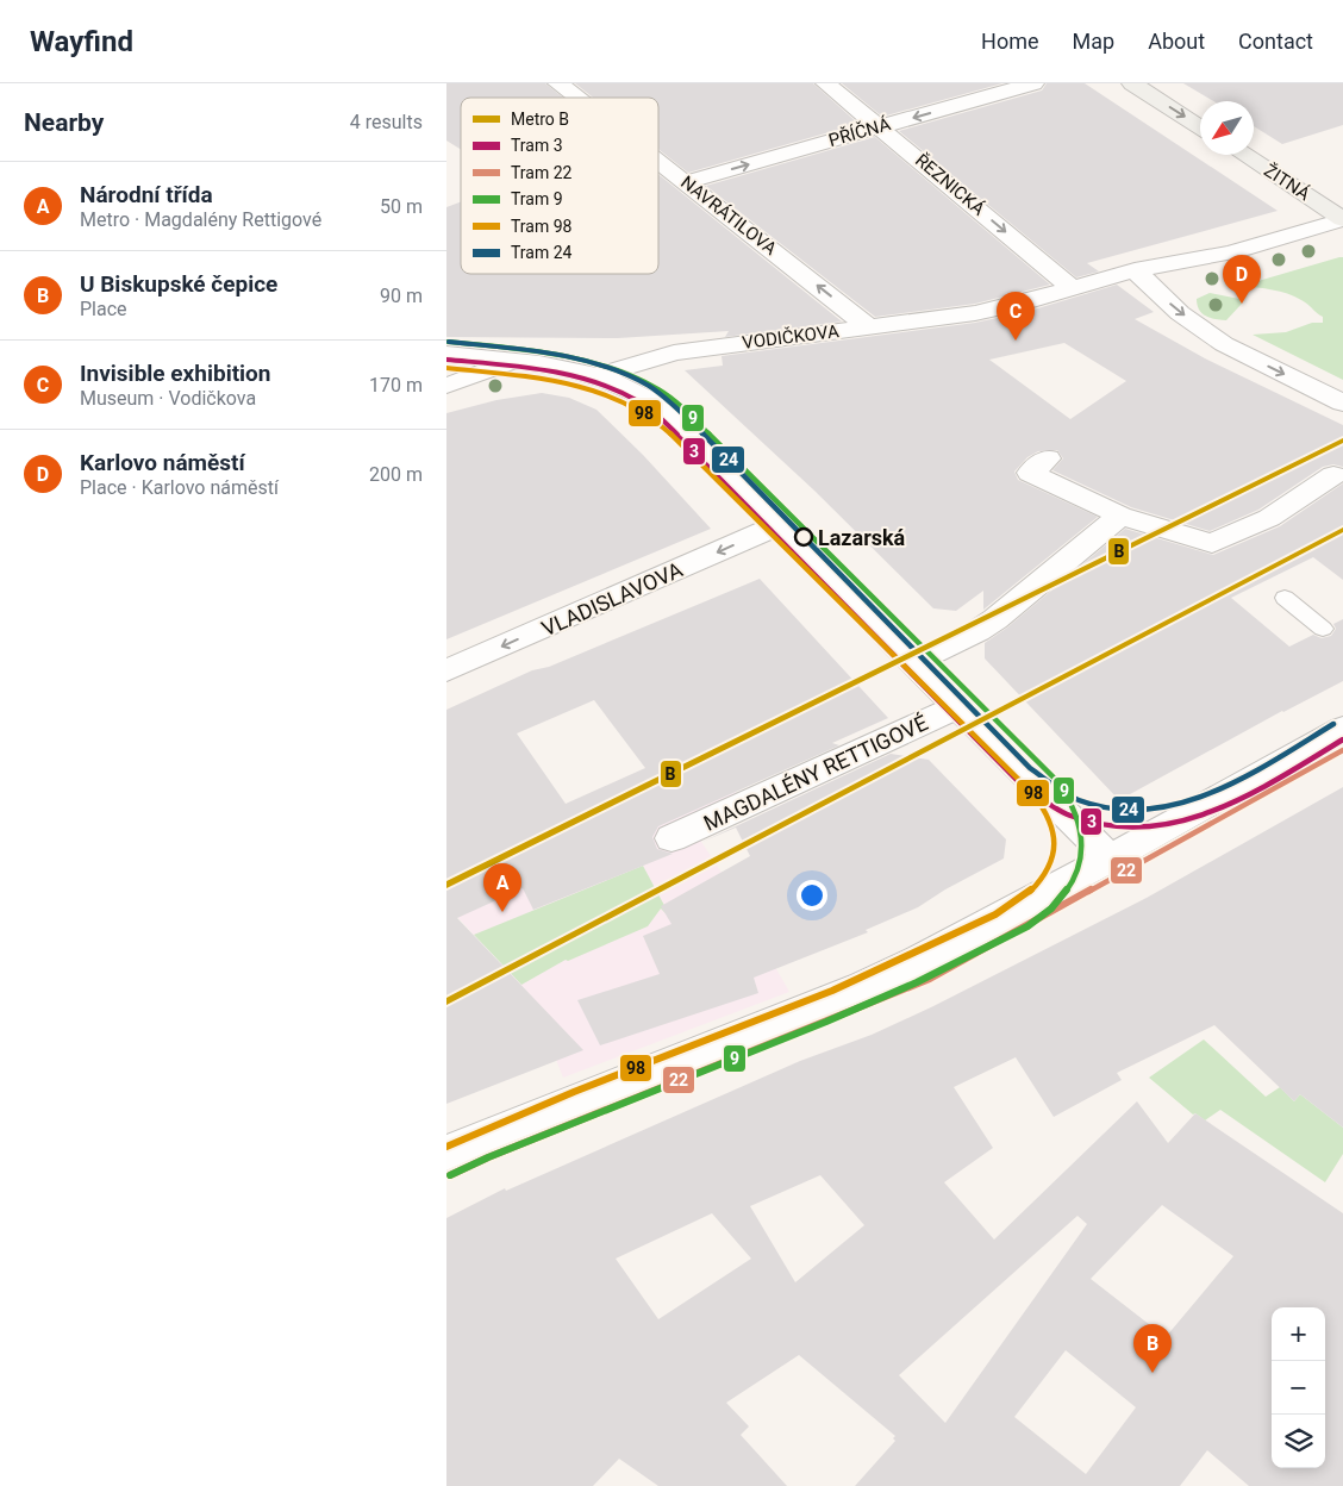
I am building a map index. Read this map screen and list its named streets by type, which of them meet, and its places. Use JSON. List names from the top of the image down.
{
  "streets": {
    "main road": ["ŽITNÁ"],
    "street": [
      "PŘÍČNÁ",
      "ŘEZNICKÁ",
      "NAVRÁTILOVA",
      "VODIČKOVA",
      "VLADISLAVOVA",
      "MAGDALÉNY RETTIGOVÉ"
    ]
  },
  "crossings": [
    ["PŘÍČNÁ", "ŘEZNICKÁ"],
    ["PŘÍČNÁ", "NAVRÁTILOVA"],
    ["ŽITNÁ", "VODIČKOVA"],
    ["ŘEZNICKÁ", "VODIČKOVA"],
    ["NAVRÁTILOVA", "VODIČKOVA"]
  ],
  "one_way": ["ŘEZNICKÁ", "VLADISLAVOVA"],
  "places": ["Lazarská"],
  "lines": [
    "tram line 9",
    "tram line 24",
    "tram line 3",
    "tram line 98",
    "metro line B",
    "tram line 22"
  ],
  "legend": [
    "Metro B",
    "Tram 3",
    "Tram 22",
    "Tram 9",
    "Tram 98",
    "Tram 24"
  ],
  "north": "bottom left",
  "page": {
    "header": "Wayfind",
    "nav": [
      "Home",
      "Map",
      "About",
      "Contact"
    ],
    "heading": ["Nearby", "4 results"],
    "list": [
      {
        "mark": "A",
        "name": "Národní třída",
        "note": "Metro · Magdalény Rettigové",
        "value": "50 m"
      },
      {
        "mark": "B",
        "name": "U Biskupské čepice",
        "note": "Place",
        "value": "90 m"
      },
      {
        "mark": "C",
        "name": "Invisible exhibition",
        "note": "Museum · Vodičkova",
        "value": "170 m"
      },
      {
        "mark": "D",
        "name": "Karlovo náměstí",
        "note": "Place · Karlovo náměstí",
        "value": "200 m"
      }
    ],
    "pins": [
      "D",
      "C",
      "A",
      "B"
    ],
    "map_buttons": ["+", "−"]
  }
}
